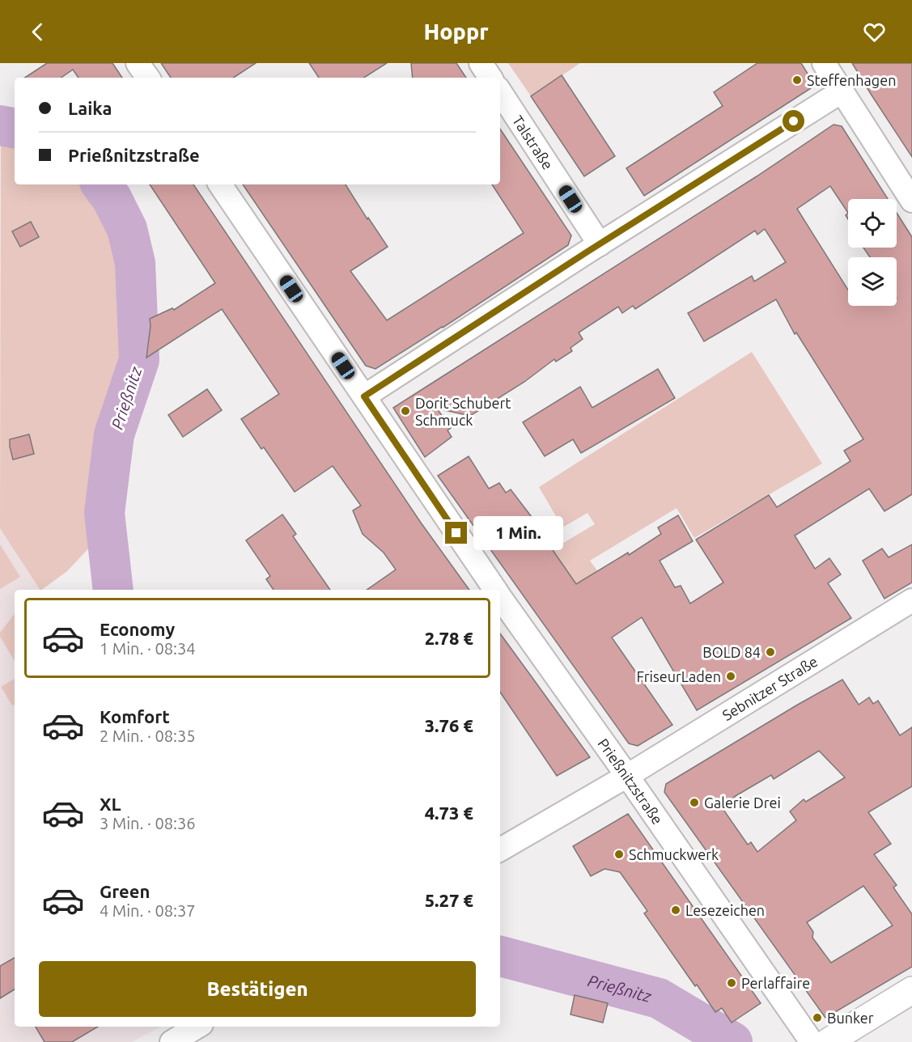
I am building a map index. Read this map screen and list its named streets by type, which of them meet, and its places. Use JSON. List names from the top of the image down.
{
  "streets": {
    "street": ["Talstraße", "Sebnitzer Straße", "Prießnitzstraße"]
  },
  "crossings": [
    ["Sebnitzer Straße", "Prießnitzstraße"]
  ],
  "water": ["Prießnitz"],
  "places": [
    "Steffenhagen",
    "Dorit Schubert Schmuck",
    "BOLD 84",
    "FriseurLaden",
    "Galerie Drei",
    "Schmuckwerk",
    "Lesezeichen",
    "Perlaffaire",
    "Bunker"
  ],
  "page": {
    "header": "Hoppr",
    "banner": ["Laika", "Prießnitzstraße"],
    "bubble": "1 Min.",
    "list": [
      {
        "name": "Economy",
        "note": "1 Min. · 08:34",
        "value": "2.78 €"
      },
      {
        "name": "Komfort",
        "note": "2 Min. · 08:35",
        "value": "3.76 €"
      },
      {
        "name": "XL",
        "note": "3 Min. · 08:36",
        "value": "4.73 €"
      },
      {
        "name": "Green",
        "note": "4 Min. · 08:37",
        "value": "5.27 €"
      }
    ],
    "buttons": "Bestätigen"
  }
}
